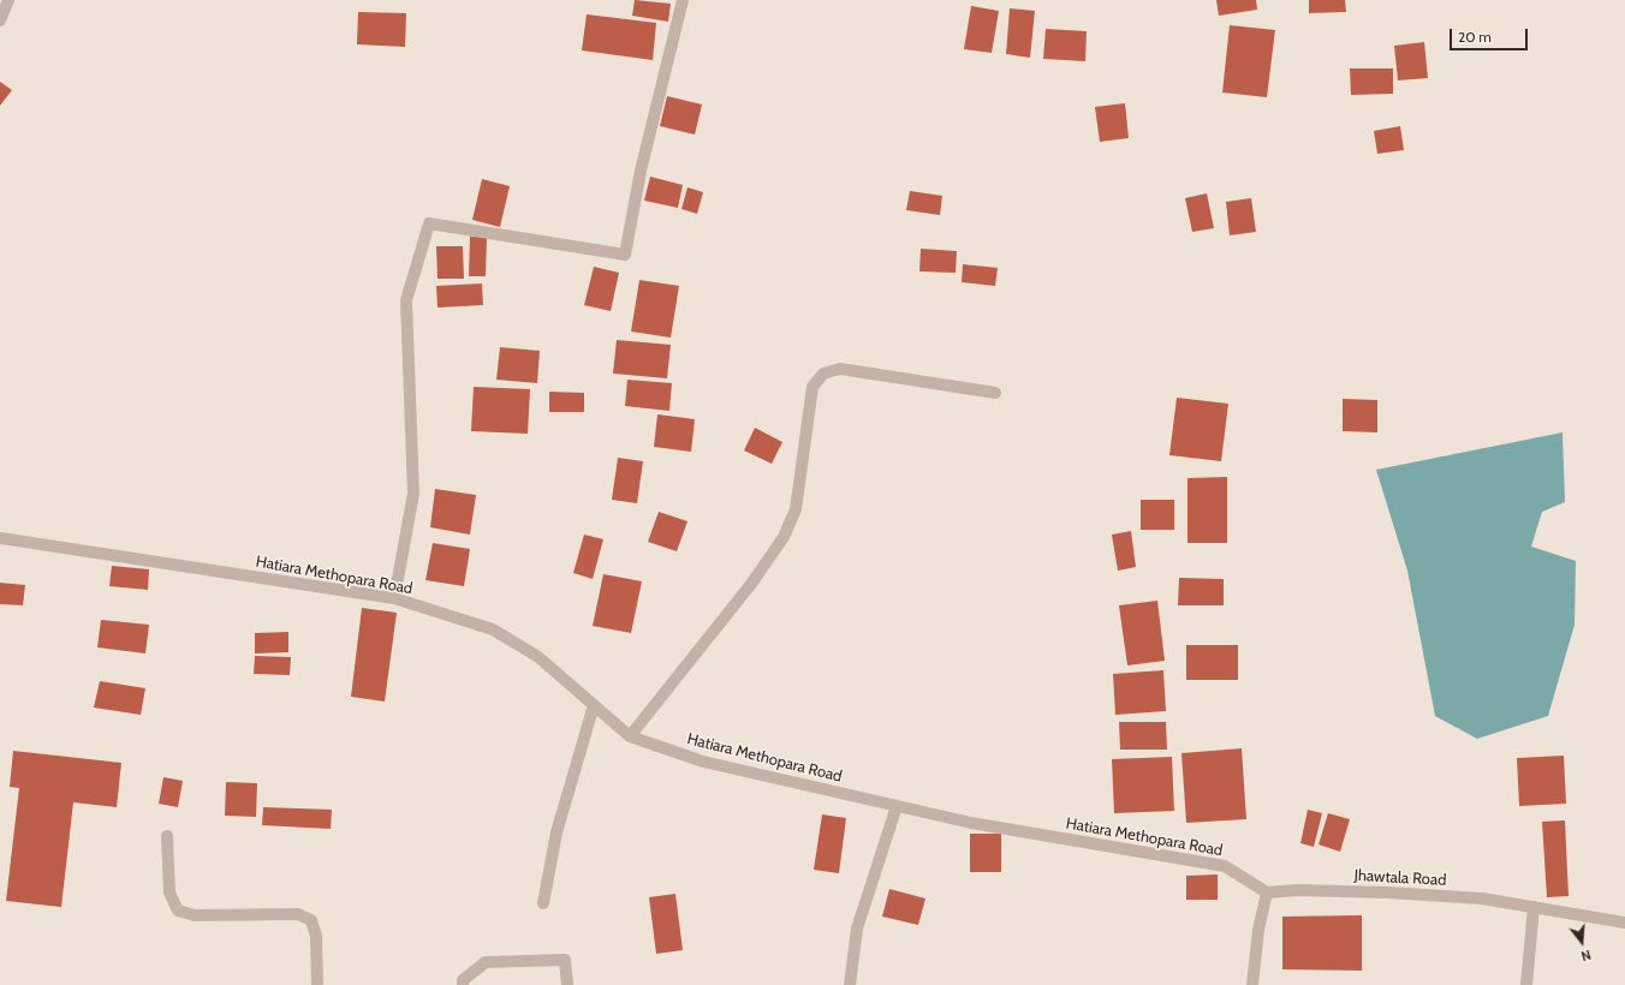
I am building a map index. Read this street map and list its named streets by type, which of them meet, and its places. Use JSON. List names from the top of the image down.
{
  "streets": {
    "street": ["Hatiara Methopara Road", "Jhawtala Road"]
  },
  "crossings": [
    ["Hatiara Methopara Road", "Jhawtala Road"]
  ],
  "scale_bar": "20 m",
  "north": "bottom"
}
